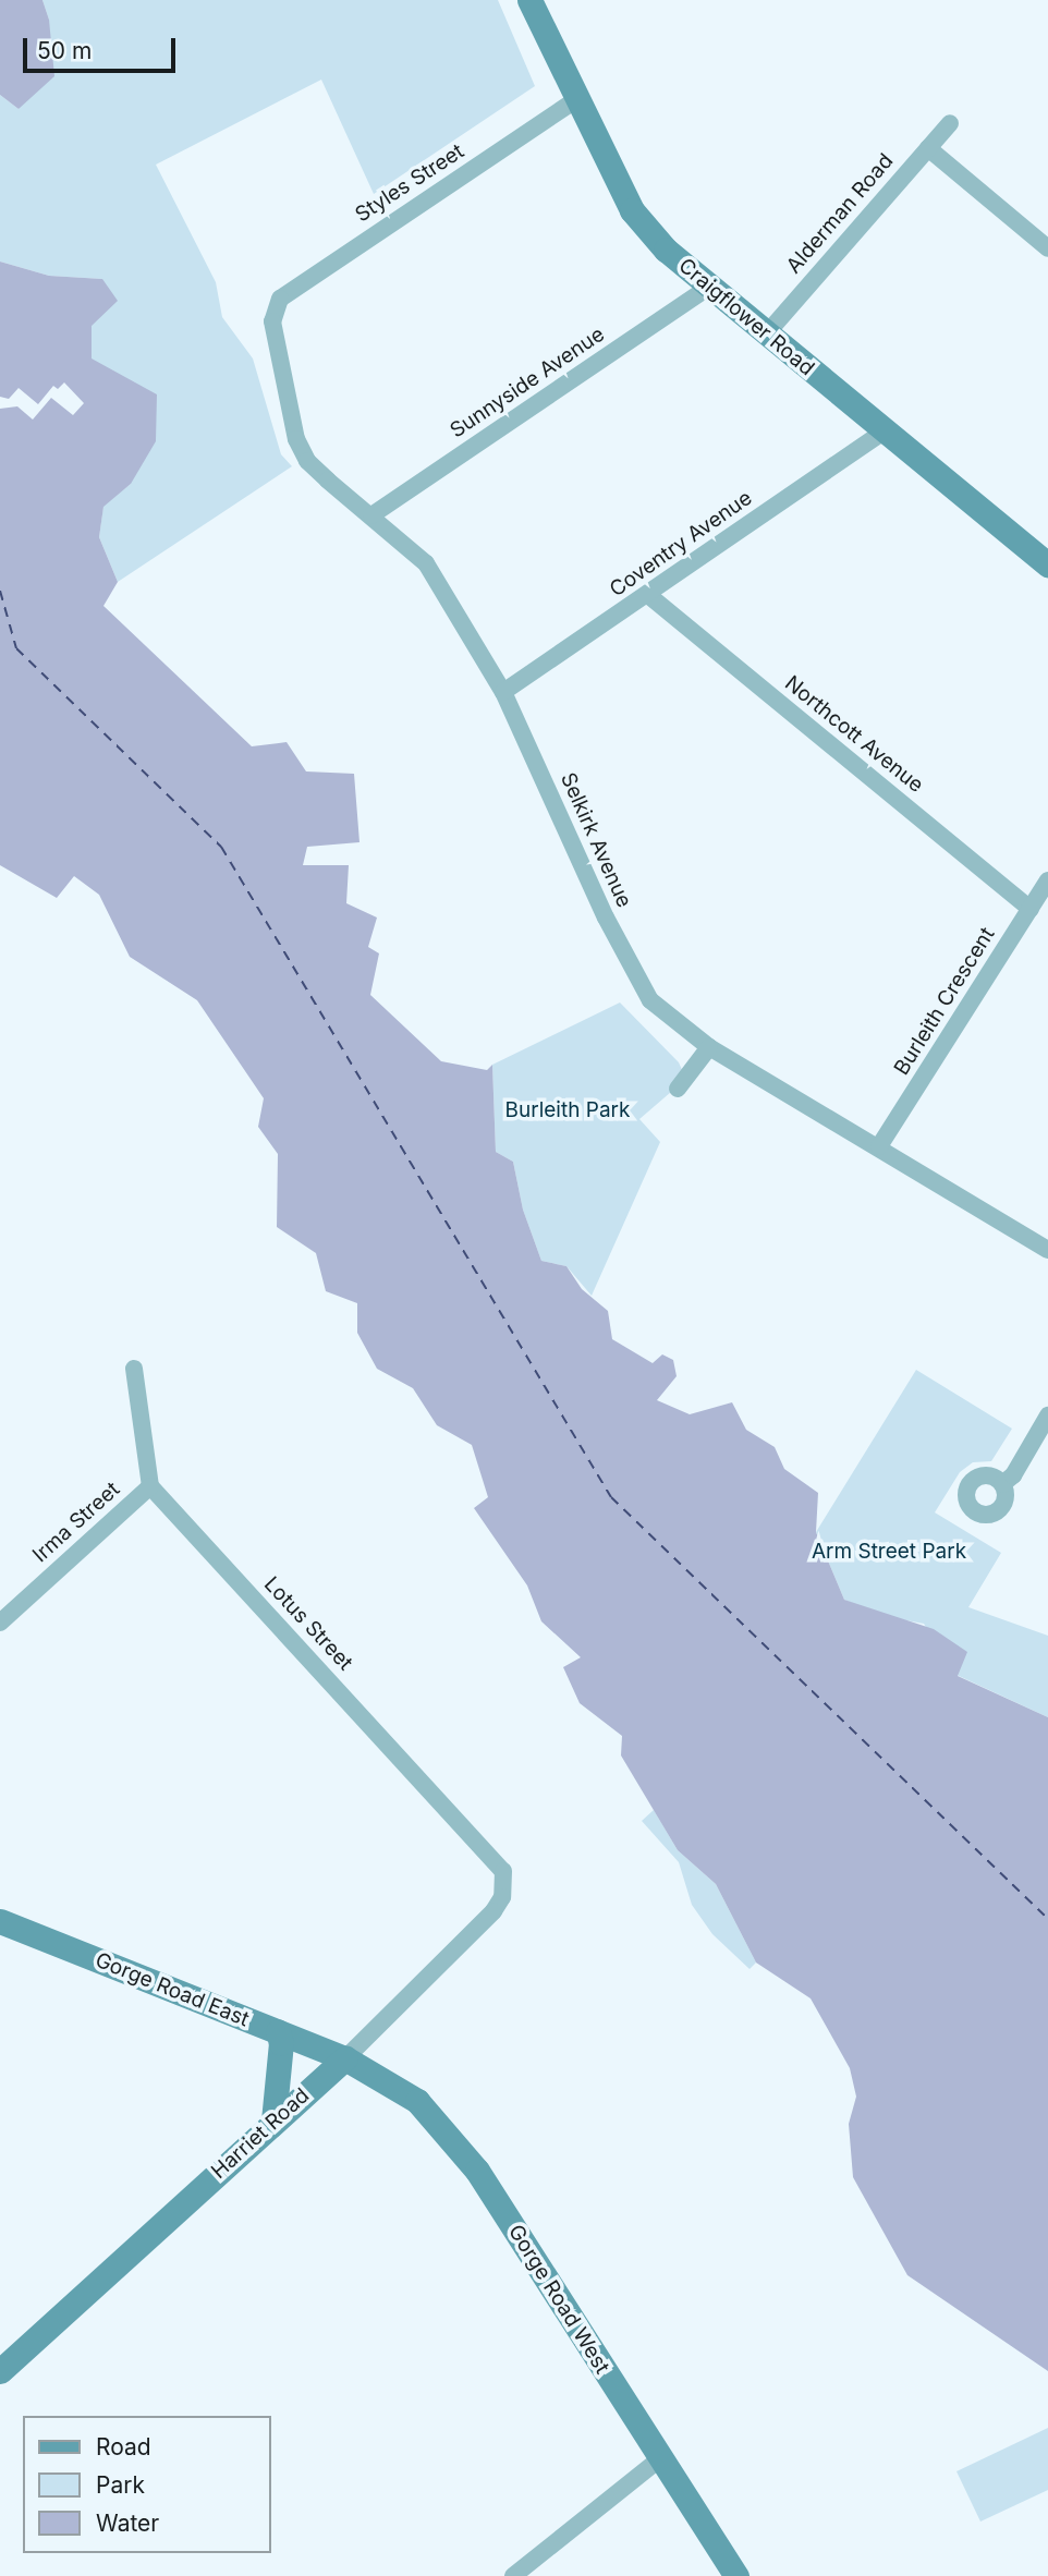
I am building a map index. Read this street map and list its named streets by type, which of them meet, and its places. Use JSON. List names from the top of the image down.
{
  "streets": {
    "main road": [
      "Craigflower Road",
      "Gorge Road East",
      "Harriet Road",
      "Gorge Road West"
    ],
    "street": [
      "Styles Street",
      "Alderman Road",
      "Sunnyside Avenue",
      "Coventry Avenue",
      "Northcott Avenue",
      "Selkirk Avenue",
      "Burleith Crescent",
      "Irma Street",
      "Lotus Street"
    ]
  },
  "crossings": [
    ["Styles Street", "Craigflower Road"],
    ["Styles Street", "Selkirk Avenue"],
    ["Alderman Road", "Craigflower Road"],
    ["Craigflower Road", "Sunnyside Avenue"],
    ["Craigflower Road", "Coventry Avenue"],
    ["Sunnyside Avenue", "Selkirk Avenue"],
    ["Coventry Avenue", "Northcott Avenue"],
    ["Coventry Avenue", "Selkirk Avenue"],
    ["Northcott Avenue", "Burleith Crescent"],
    ["Selkirk Avenue", "Burleith Crescent"],
    ["Irma Street", "Lotus Street"],
    ["Lotus Street", "Harriet Road"],
    ["Gorge Road East", "Harriet Road"],
    ["Gorge Road East", "Gorge Road West"],
    ["Harriet Road", "Gorge Road West"]
  ],
  "parks": ["Burleith Park", "Arm Street Park"],
  "legend": ["Road", "Park", "Water"],
  "scale_bar": "50 m"
}
